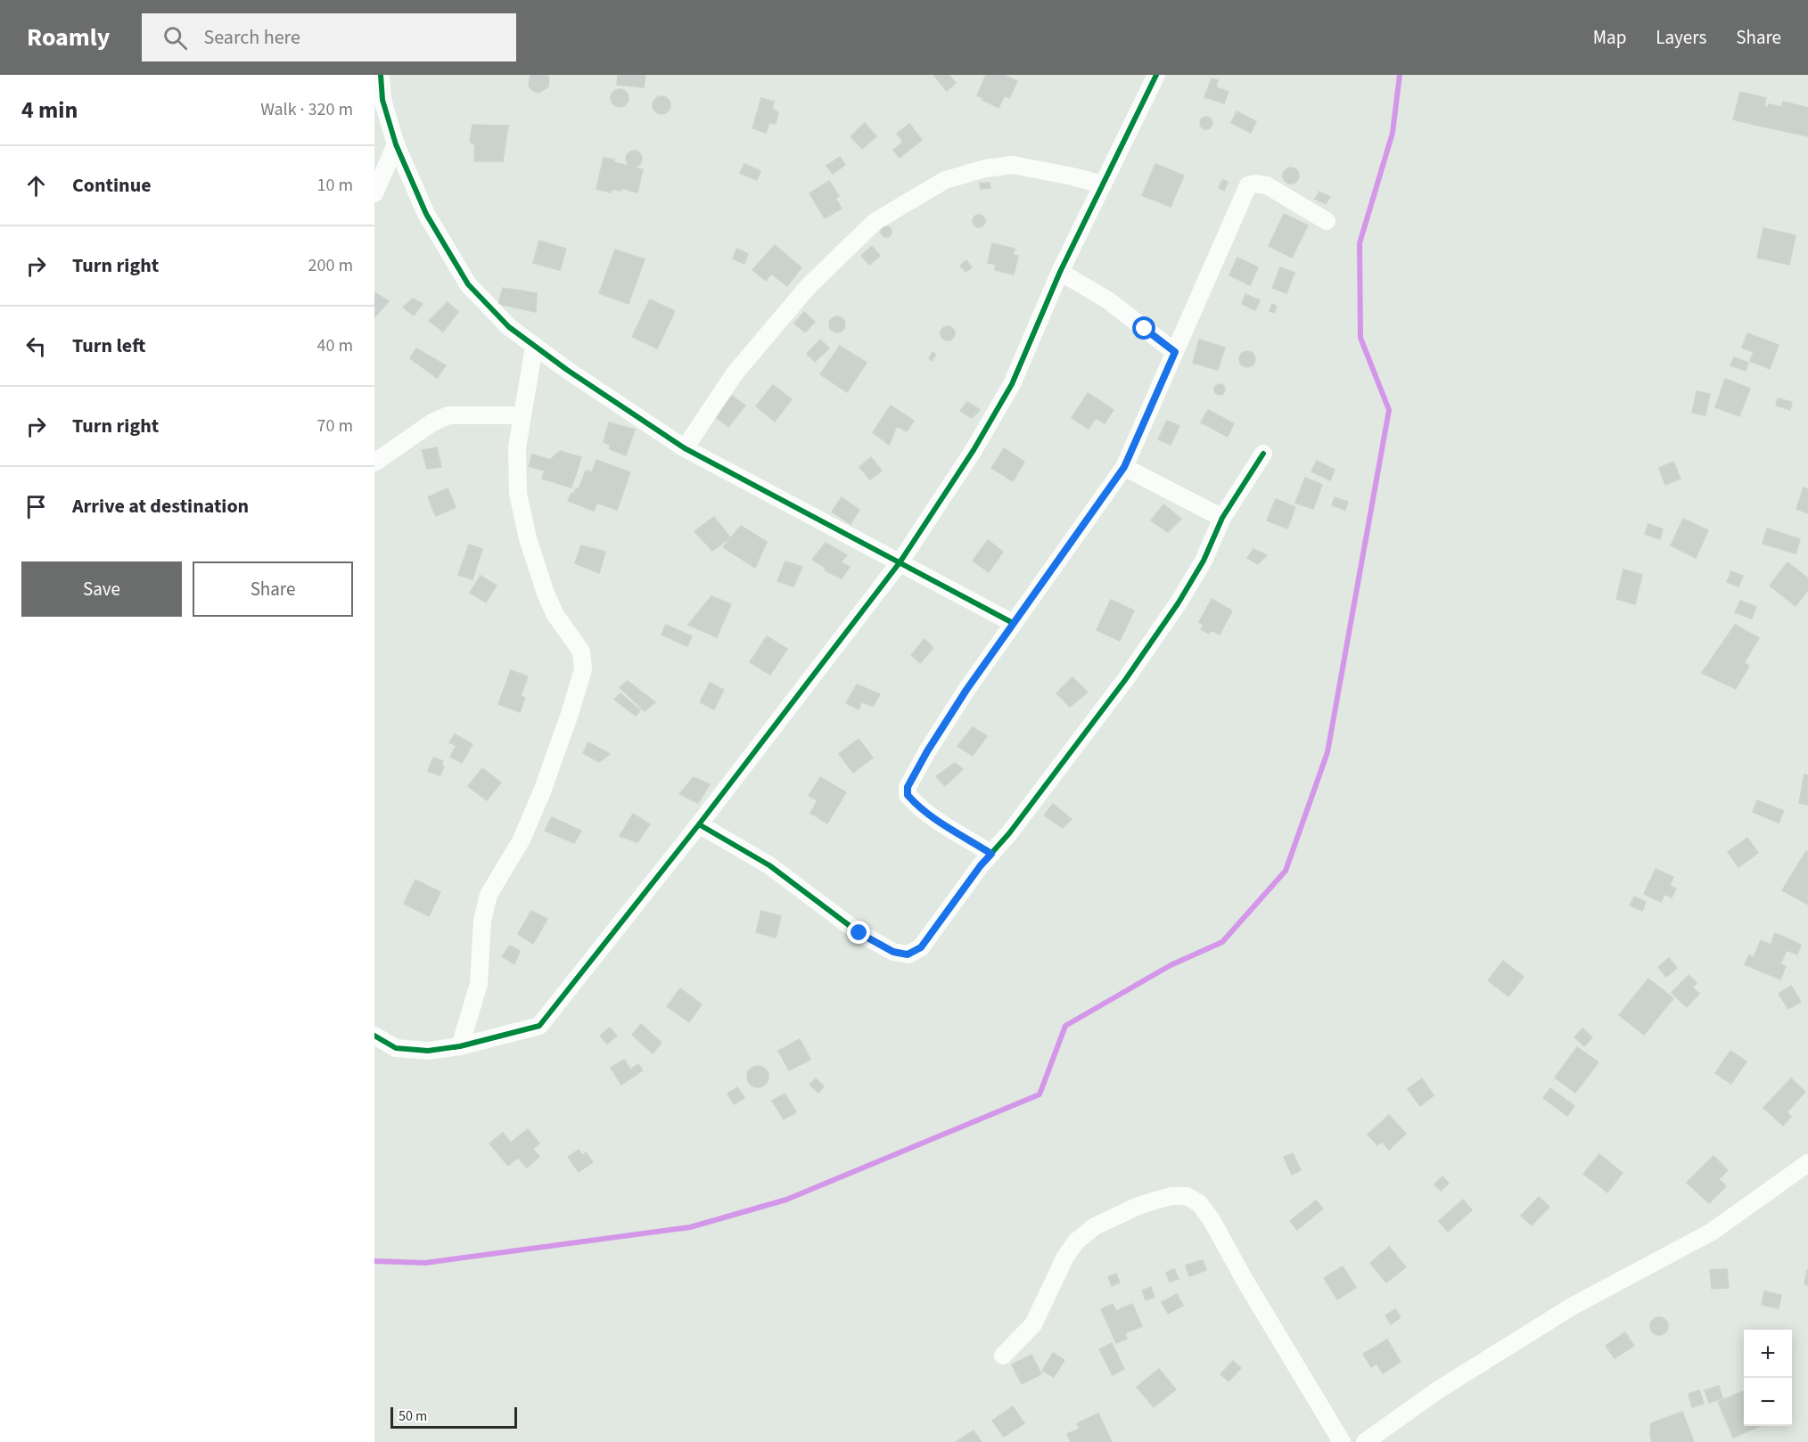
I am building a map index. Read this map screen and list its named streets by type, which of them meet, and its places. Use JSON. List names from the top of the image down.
{
  "scale_bar": "50 m",
  "page": {
    "header": "Roamly",
    "search": "Search here",
    "nav": ["Map", "Layers", "Share"],
    "heading": ["4 min", "Walk · 320 m"],
    "list": [
      ["Continue", "10 m"],
      ["Turn right", "200 m"],
      ["Turn left", "40 m"],
      ["Turn right", "70 m"],
      "Arrive at destination"
    ],
    "buttons": ["Save", "Share"],
    "map_buttons": ["+", "−"],
    "scale": "50 m"
  }
}
